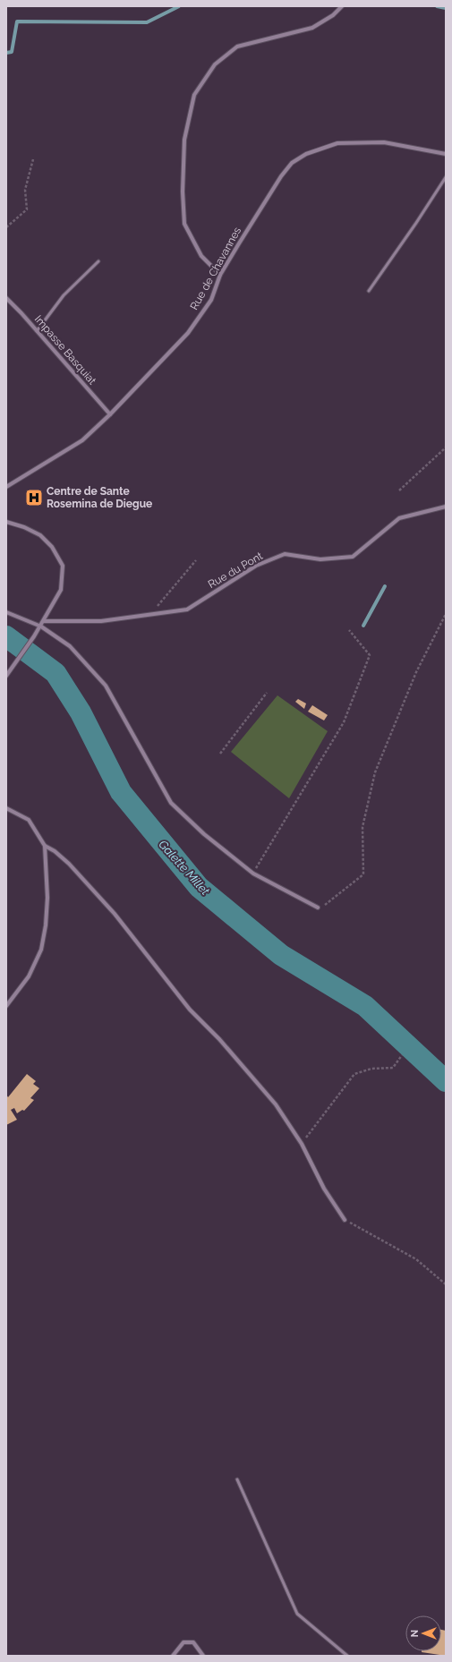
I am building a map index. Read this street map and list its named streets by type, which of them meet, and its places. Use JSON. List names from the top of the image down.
{
  "streets": {
    "street": ["Rue de Chavannes", "Impasse Basquiat", "Rue du Pont"]
  },
  "crossings": [
    ["Rue de Chavannes", "Impasse Basquiat"]
  ],
  "water": ["Galette Millet"],
  "places": {
    "hospital": ["Centre de Sante Rosemina de Diegue"]
  },
  "north": "left"
}
